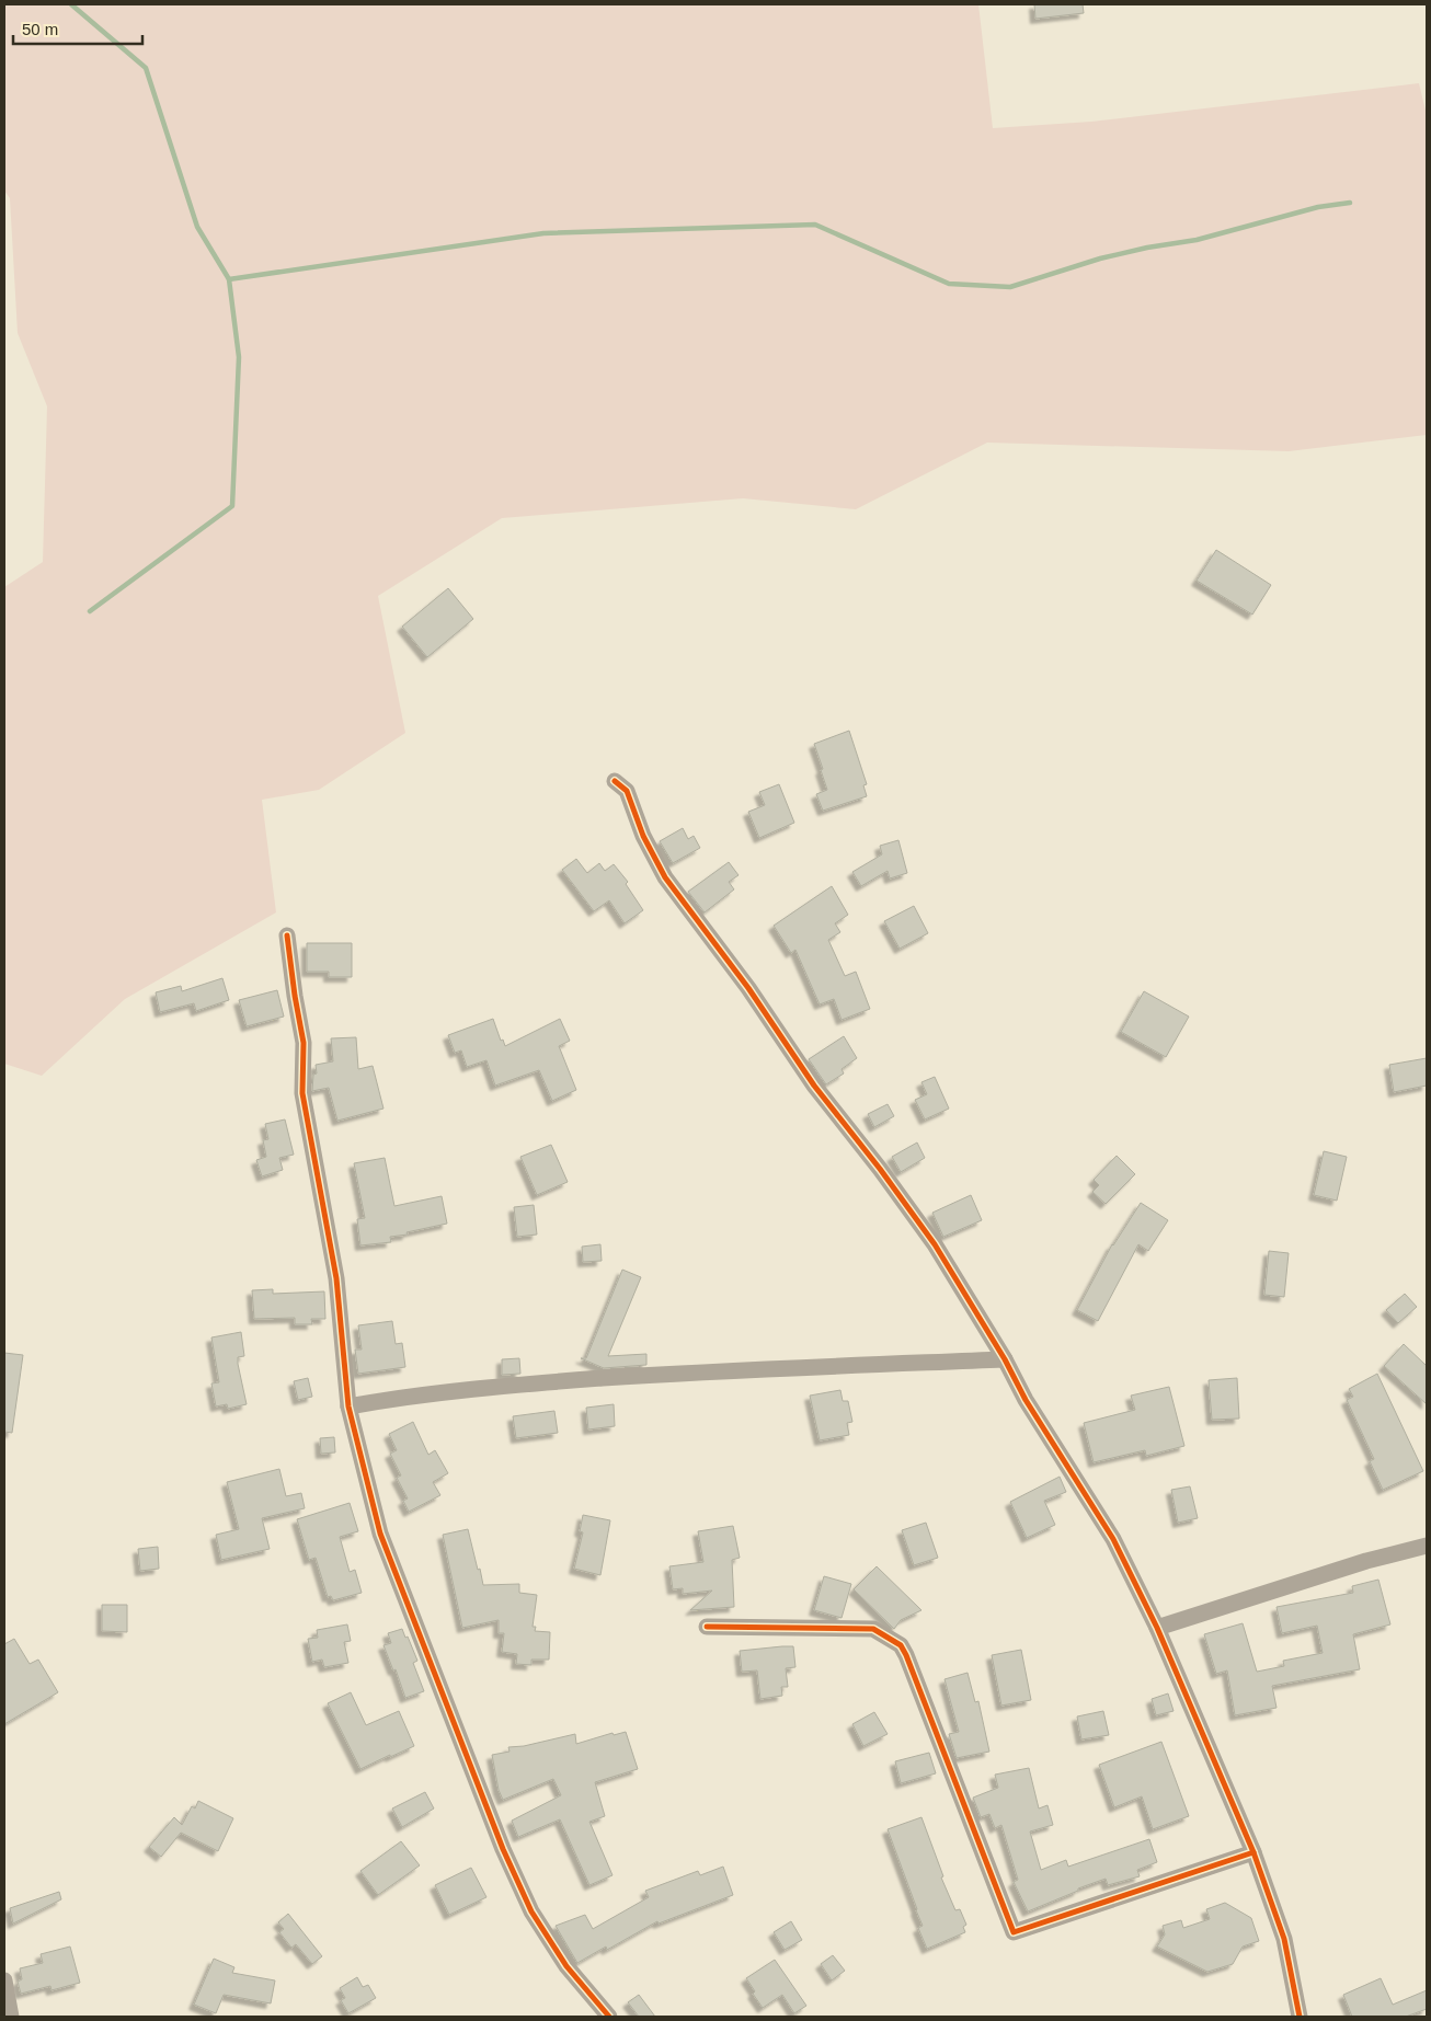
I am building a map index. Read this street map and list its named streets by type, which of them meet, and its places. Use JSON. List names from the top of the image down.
{
  "scale_bar": "50 m"
}
